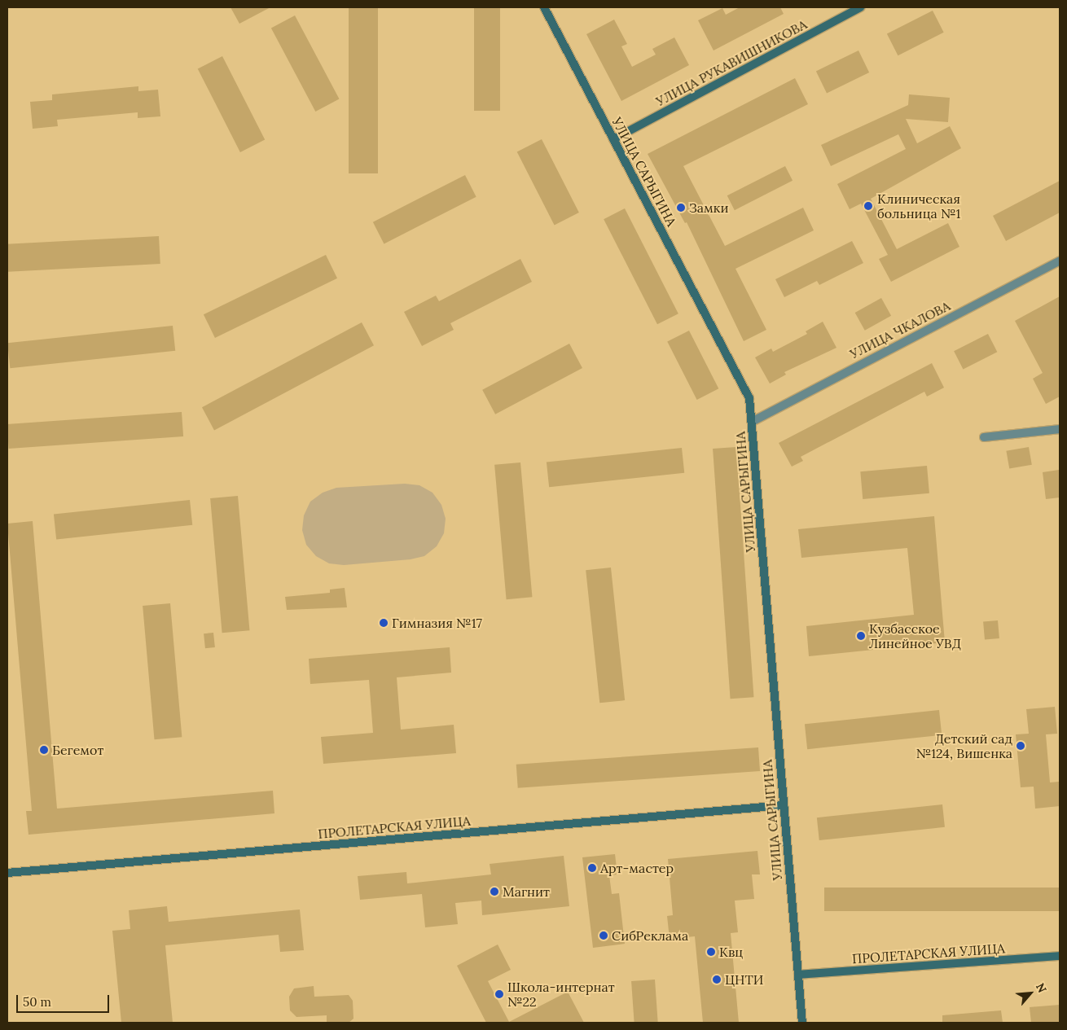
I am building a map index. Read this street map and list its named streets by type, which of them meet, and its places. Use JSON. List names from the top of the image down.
{
  "streets": {
    "street": [
      "УЛИЦА РУКАВИШНИКОВА",
      "УЛИЦА САРЫГИНА",
      "УЛИЦА ЧКАЛОВА",
      "ПРОЛЕТАРСКАЯ УЛИЦА"
    ]
  },
  "crossings": [
    ["УЛИЦА РУКАВИШНИКОВА", "УЛИЦА САРЫГИНА"],
    ["УЛИЦА САРЫГИНА", "УЛИЦА ЧКАЛОВА"],
    ["УЛИЦА САРЫГИНА", "ПРОЛЕТАРСКАЯ УЛИЦА"]
  ],
  "places": [
    "Клиническая больница №1",
    "Замки",
    "Гимназия №17",
    "Кузбасское Линейное УВД",
    "Детский сад №124, Вишенка",
    "Бегемот",
    "Арт-мастер",
    "Магнит",
    "СибРеклама",
    "Квц",
    "ЦНТИ",
    "Школа-интернат №22"
  ],
  "scale_bar": "50 m",
  "north": "top right"
}
